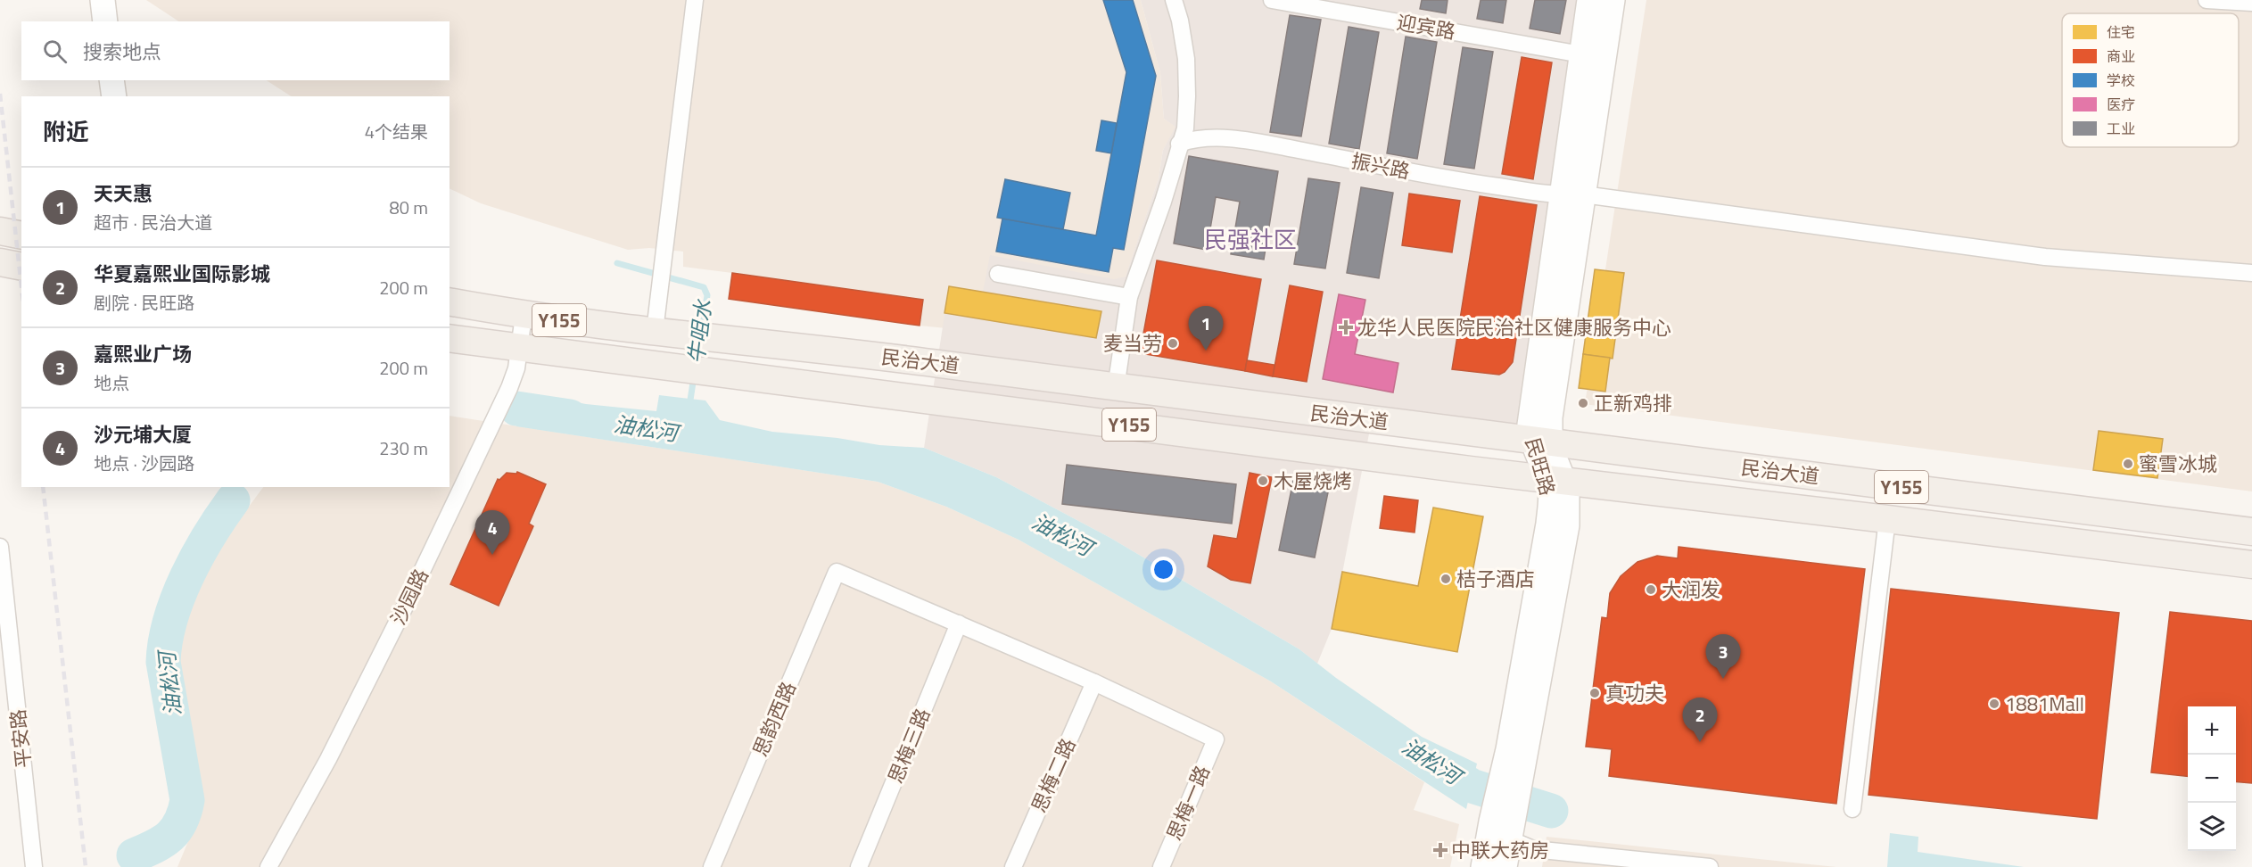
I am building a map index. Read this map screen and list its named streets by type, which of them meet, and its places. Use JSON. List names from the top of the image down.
{
  "streets": {
    "main road": ["Y155", "民治大道", "民旺路"],
    "street": [
      "迎宾路",
      "振兴路",
      "沙园路",
      "思韵西路",
      "平安路",
      "思梅三路",
      "思梅二路",
      "思梅一路"
    ]
  },
  "crossings": [
    ["迎宾路", "民旺路"],
    ["振兴路", "民旺路"],
    ["民治大道", "民旺路"],
    ["民治大道", "沙园路"],
    ["思韵西路", "思梅三路"],
    ["思梅二路", "思梅一路"]
  ],
  "districts": ["民强社区"],
  "water": ["牛咀水", "油松河"],
  "places": {
    "health": ["龙华人民医院民治社区健康服务中心", "中联大药房"],
    "other": [
      "麦当劳",
      "正新鸡排",
      "蜜雪冰城",
      "木屋烧烤",
      "桔子酒店",
      "大润发",
      "真功夫",
      "1881Mall"
    ]
  },
  "legend": [
    "住宅",
    "商业",
    "学校",
    "医疗",
    "工业"
  ],
  "page": {
    "search": "搜索地点",
    "heading": ["附近", "4个结果"],
    "list": [
      {
        "mark": "1",
        "name": "天天惠",
        "note": "超市 · 民治大道",
        "value": "80 m"
      },
      {
        "mark": "2",
        "name": "华夏嘉熙业国际影城",
        "note": "剧院 · 民旺路",
        "value": "200 m"
      },
      {
        "mark": "3",
        "name": "嘉熙业广场",
        "note": "地点",
        "value": "200 m"
      },
      {
        "mark": "4",
        "name": "沙元埔大厦",
        "note": "地点 · 沙园路",
        "value": "230 m"
      }
    ],
    "pins": [
      "1",
      "4",
      "3",
      "2"
    ],
    "map_buttons": ["+", "−"]
  }
}
